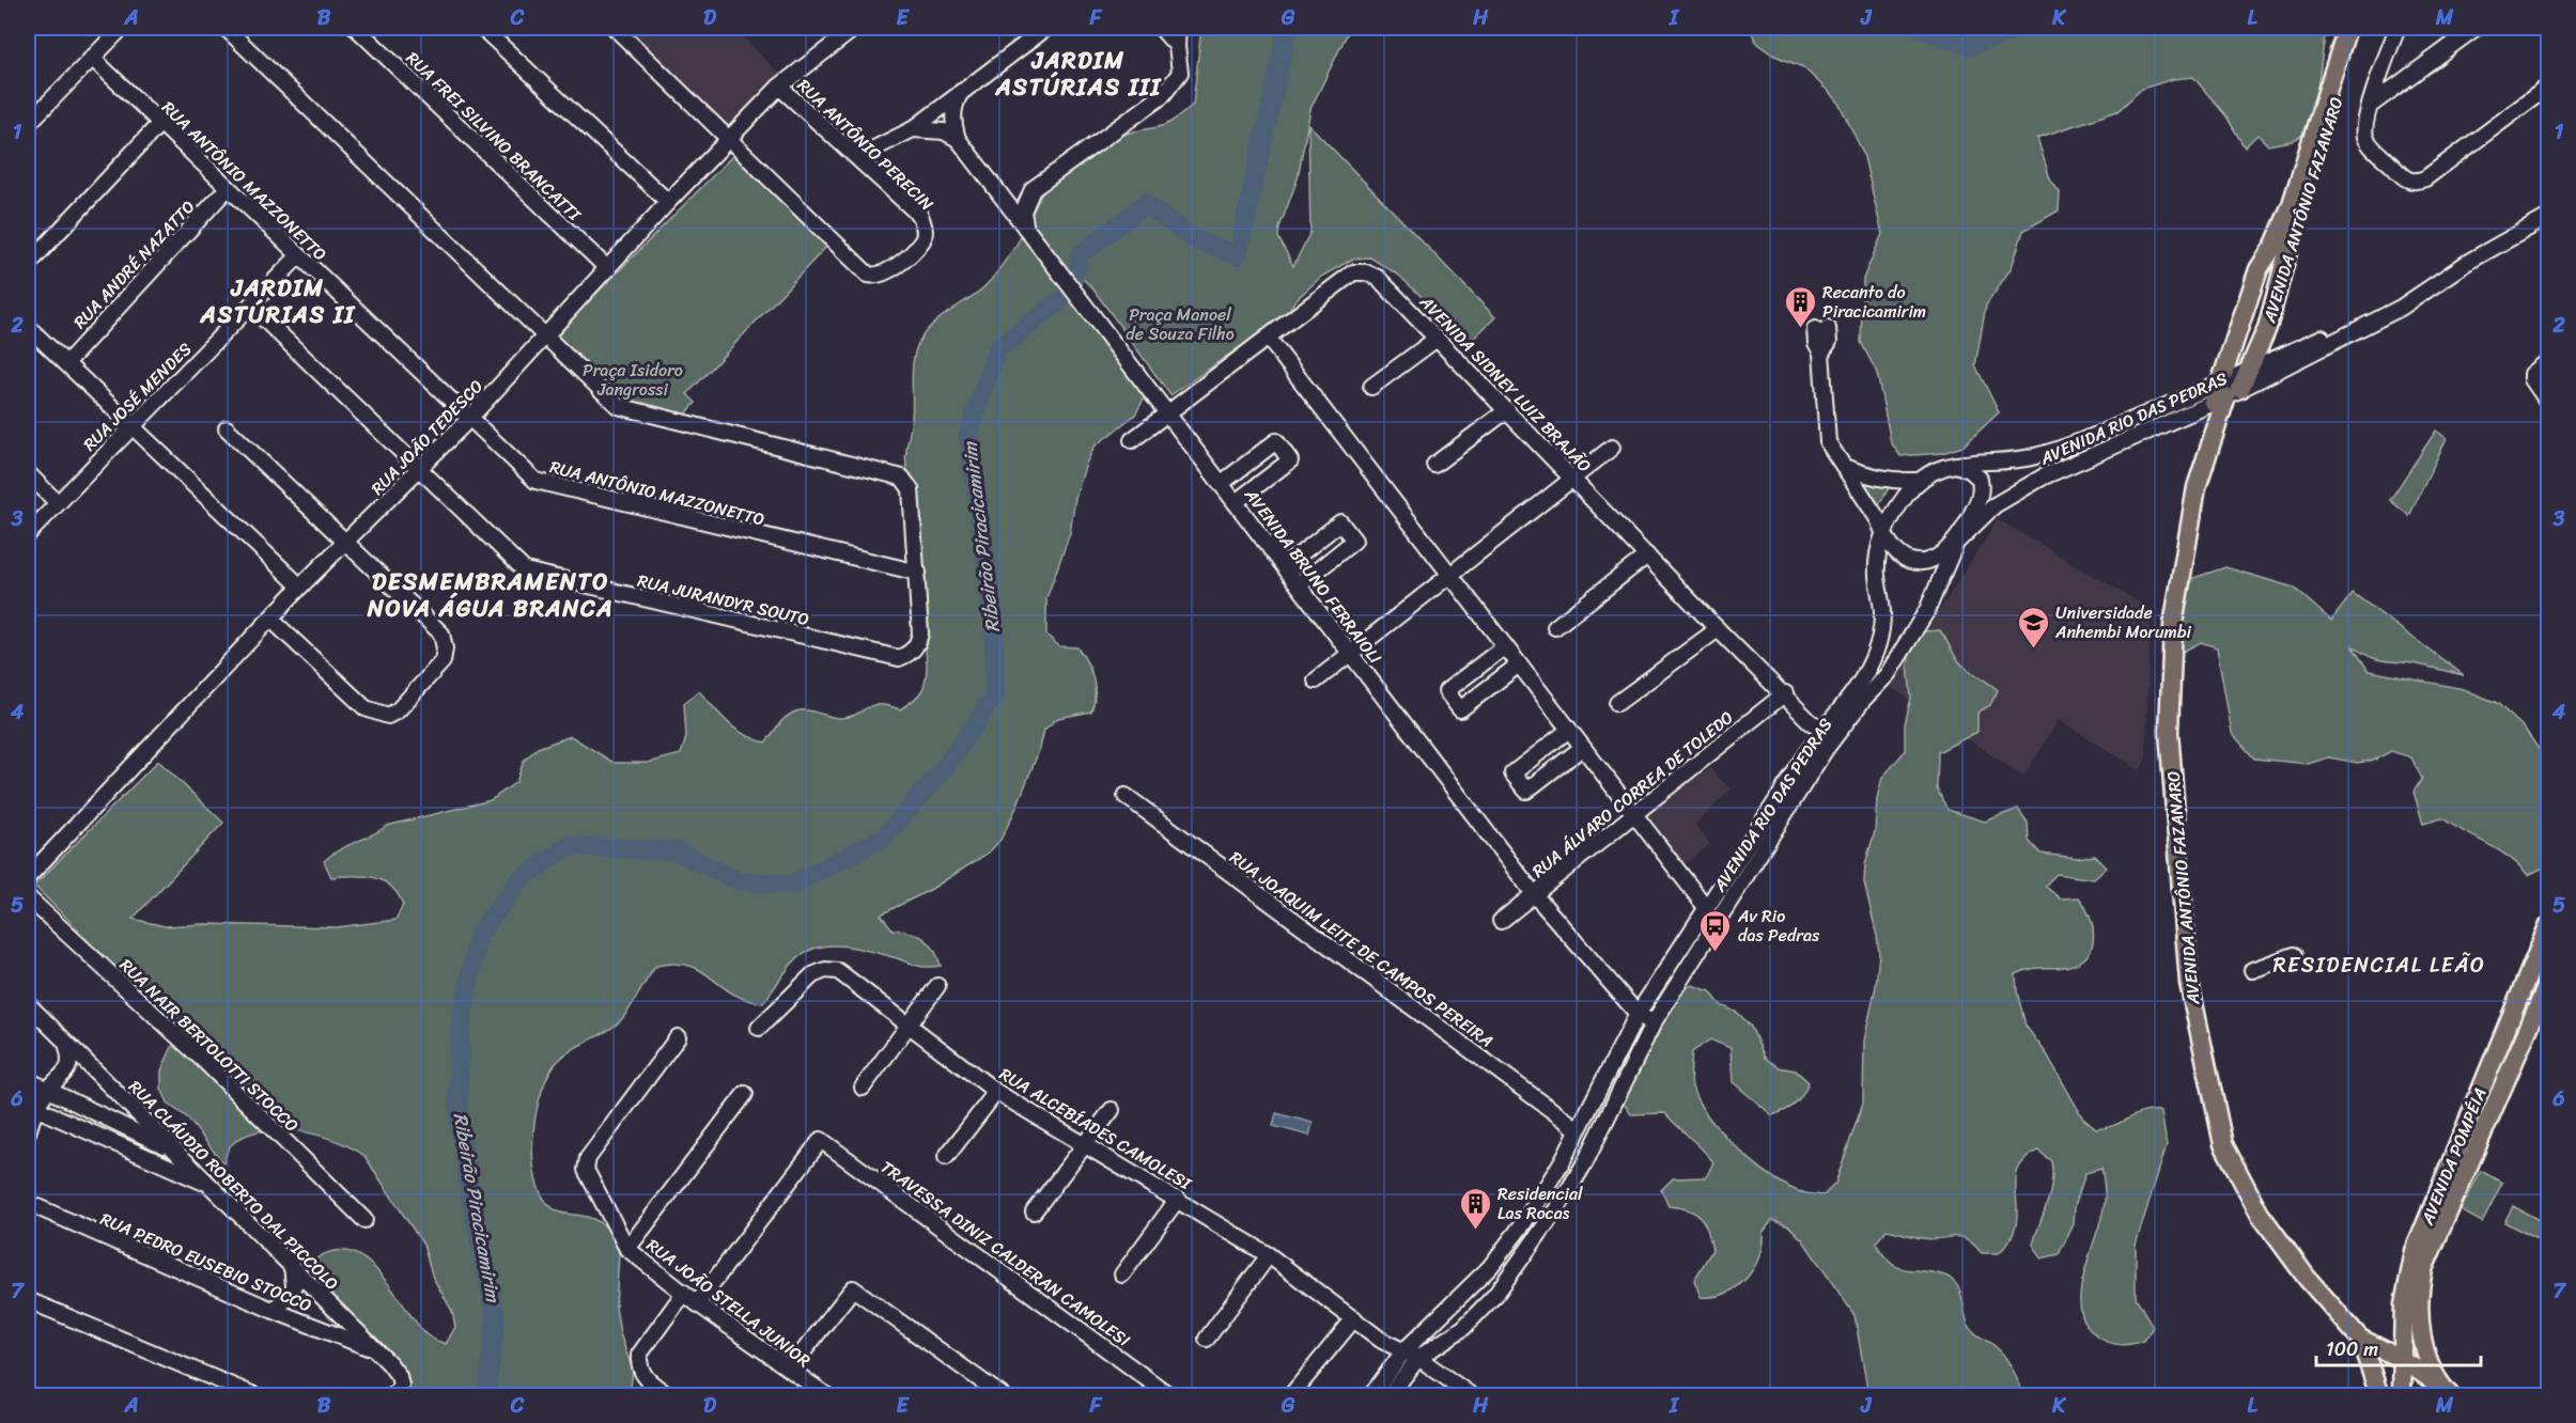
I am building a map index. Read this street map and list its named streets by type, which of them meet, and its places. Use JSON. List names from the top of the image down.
{
  "streets": {
    "main road": ["AVENIDA ANTÔNIO FAZANARO", "AVENIDA POMPÉIA"],
    "street": [
      "RUA FREI SILVINO BRANCATTI",
      "RUA ANTÔNIO PERECIN",
      "RUA ANTÔNIO MAZZONETTO",
      "RUA ANDRÉ NAZATTO",
      "AVENIDA SIDNEY LUIZ BRAJÃO",
      "RUA JOSÉ MENDES",
      "AVENIDA RIO DAS PEDRAS",
      "RUA JOÃO TEDESCO",
      "AVENIDA BRUNO FERRAIOLI",
      "RUA JURANDYR SOUTO",
      "RUA ÁLVARO CORREA DE TOLEDO",
      "RUA JOAQUIM LEITE DE CAMPOS PEREIRA",
      "RUA NAIR BERTOLOTTI STOCCO",
      "RUA ALCEBÍADES CAMOLESI",
      "RUA CLÁUDIO ROBERTO DAL PICCOLO",
      "TRAVESSA DINIZ CALDERAN CAMOLESI",
      "RUA PEDRO EUSEBIO STOCCO",
      "RUA JOÃO STELLA JUNIOR"
    ]
  },
  "crossings": [
    ["RUA FREI SILVINO BRANCATTI", "RUA JOÃO TEDESCO"],
    ["RUA ANTÔNIO PERECIN", "RUA JOÃO TEDESCO"],
    ["RUA ANTÔNIO MAZZONETTO", "RUA ANDRÉ NAZATTO"],
    ["RUA ANTÔNIO MAZZONETTO", "RUA JOSÉ MENDES"],
    ["RUA ANTÔNIO MAZZONETTO", "RUA JOÃO TEDESCO"],
    ["RUA ANTÔNIO MAZZONETTO", "RUA JURANDYR SOUTO"],
    ["AVENIDA ANTÔNIO FAZANARO", "AVENIDA RIO DAS PEDRAS"],
    ["AVENIDA ANTÔNIO FAZANARO", "AVENIDA POMPÉIA"],
    ["AVENIDA SIDNEY LUIZ BRAJÃO", "AVENIDA RIO DAS PEDRAS"],
    ["AVENIDA SIDNEY LUIZ BRAJÃO", "AVENIDA BRUNO FERRAIOLI"],
    ["AVENIDA SIDNEY LUIZ BRAJÃO", "RUA ÁLVARO CORREA DE TOLEDO"],
    ["RUA JOSÉ MENDES", "RUA JURANDYR SOUTO"],
    ["AVENIDA RIO DAS PEDRAS", "AVENIDA BRUNO FERRAIOLI"],
    ["AVENIDA RIO DAS PEDRAS", "RUA JOAQUIM LEITE DE CAMPOS PEREIRA"],
    ["AVENIDA RIO DAS PEDRAS", "RUA ALCEBÍADES CAMOLESI"],
    ["RUA JOÃO TEDESCO", "RUA JURANDYR SOUTO"],
    ["AVENIDA BRUNO FERRAIOLI", "RUA ÁLVARO CORREA DE TOLEDO"],
    ["RUA CLÁUDIO ROBERTO DAL PICCOLO", "RUA PEDRO EUSEBIO STOCCO"],
    ["TRAVESSA DINIZ CALDERAN CAMOLESI", "RUA JOÃO STELLA JUNIOR"]
  ],
  "districts": [
    "JARDIM ASTÚRIAS III",
    "JARDIM ASTÚRIAS II",
    "DESMEMBRAMENTO NOVA ÁGUA BRANCA",
    "RESIDENCIAL LEÃO"
  ],
  "water": ["Ribeirão Piracicamirim"],
  "parks": ["Praça Manoel de Souza Filho", "Praça Isidoro Jangrossi"],
  "places": {
    "building": ["Recanto do Piracicamirim", "Residencial Las Rocas"],
    "school or university": ["Universidade Anhembi Morumbi"],
    "bus stop": ["Av Rio das Pedras"]
  },
  "scale_bar": "100 m",
  "grid": {
    "columns": [
      "A",
      "B",
      "C",
      "D",
      "E",
      "F",
      "G",
      "H",
      "I",
      "J",
      "K",
      "L",
      "M"
    ],
    "rows": [
      "1",
      "2",
      "3",
      "4",
      "5",
      "6",
      "7"
    ]
  }
}
